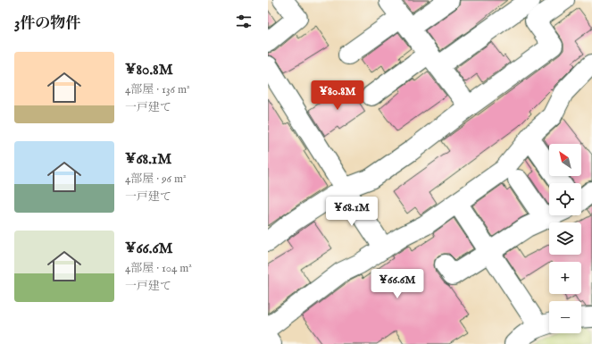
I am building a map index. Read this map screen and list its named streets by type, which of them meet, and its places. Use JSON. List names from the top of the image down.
{
  "north": "top left",
  "page": {
    "heading": "3件の物件",
    "list": [
      {
        "name": "¥80.8M",
        "note": "4部屋 · 136 m² · 一戸建て"
      },
      {
        "name": "¥68.1M",
        "note": "4部屋 · 96 m² · 一戸建て"
      },
      {
        "name": "¥66.6M",
        "note": "4部屋 · 104 m² · 一戸建て"
      }
    ],
    "price": ["¥80.8M", "¥68.1M", "¥66.6M"],
    "map_buttons": ["+", "−"]
  }
}
